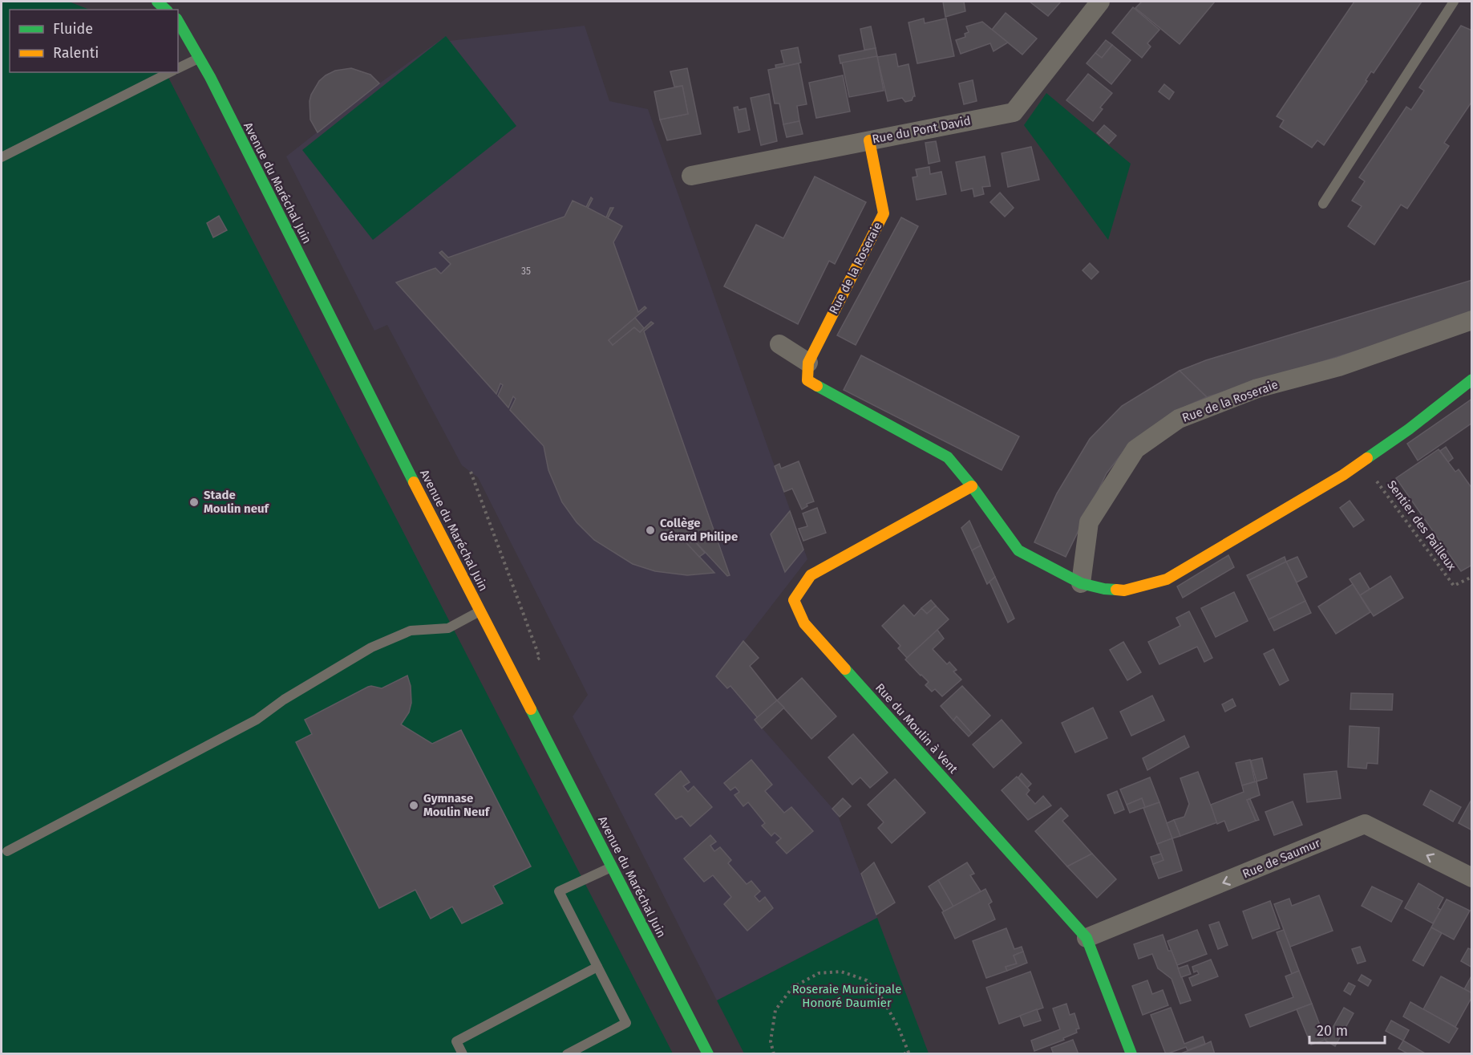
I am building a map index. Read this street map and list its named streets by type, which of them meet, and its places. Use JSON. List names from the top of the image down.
{
  "streets": {
    "street": [
      "Rue du Pont David",
      "Avenue du Maréchal Juin",
      "Rue de la Roseraie",
      "Rue du Moulin à Vent",
      "Rue de Saumur"
    ],
    "path": ["Sentier des Pailleux"]
  },
  "crossings": [
    ["Rue du Pont David", "Rue de la Roseraie"],
    ["Rue du Moulin à Vent", "Rue de Saumur"]
  ],
  "one_way": ["Rue de Saumur"],
  "parks": ["Roseraie Municipale Honoré Daumier"],
  "places": ["Stade Moulin neuf", "Collège Gérard Philipe", "Gymnase Moulin Neuf"],
  "house_numbers": ["35"],
  "legend": ["Fluide", "Ralenti"],
  "scale_bar": "20 m"
}
